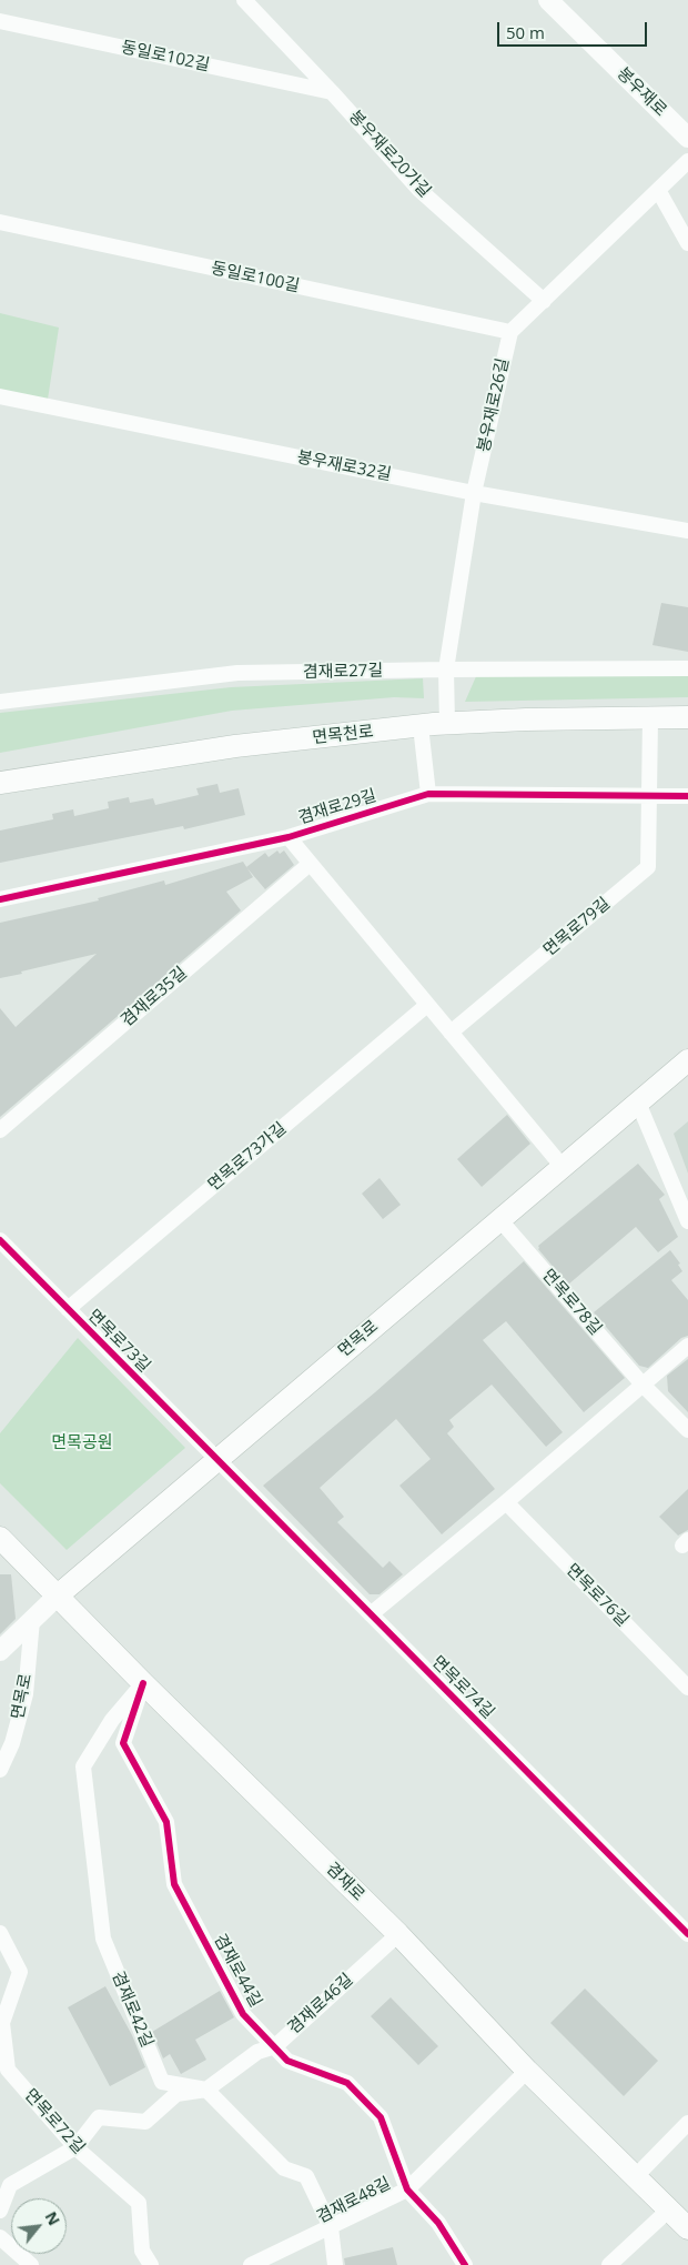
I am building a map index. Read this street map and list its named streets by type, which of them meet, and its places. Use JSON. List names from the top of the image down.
{
  "streets": {
    "main road": ["면목천로", "면목로", "겸재로"],
    "street": [
      "동일로102길",
      "봉우재로",
      "봉우재로20가길",
      "동일로100길",
      "봉우재로26길",
      "봉우재로32길",
      "겸재로27길",
      "겸재로29길",
      "면목로79길",
      "겸재로35길",
      "면목로73가길",
      "면목로78길",
      "면목로73길",
      "면목로76길",
      "면목로74길",
      "겸재로44길",
      "겸재로46길",
      "겸재로42길",
      "면목로72길",
      "겸재로48길"
    ]
  },
  "crossings": [
    ["동일로102길", "봉우재로20가길"],
    ["동일로100길", "봉우재로26길"],
    ["봉우재로26길", "봉우재로32길"],
    ["봉우재로26길", "겸재로27길"],
    ["봉우재로26길", "면목천로"],
    ["겸재로29길", "면목로79길"],
    ["면목로73가길", "면목로73길"],
    ["면목로78길", "면목로"],
    ["면목로", "면목로73길"],
    ["면목로", "면목로74길"],
    ["면목로", "겸재로"],
    ["면목로73길", "면목로74길"],
    ["겸재로", "겸재로44길"],
    ["겸재로", "겸재로46길"],
    ["겸재로", "겸재로42길"],
    ["겸재로", "겸재로48길"],
    ["겸재로44길", "겸재로46길"],
    ["겸재로44길", "겸재로42길"],
    ["겸재로44길", "겸재로48길"],
    ["겸재로46길", "겸재로42길"],
    ["겸재로46길", "면목로72길"]
  ],
  "parks": ["면목공원"],
  "scale_bar": "50 m",
  "north": "top right"
}
